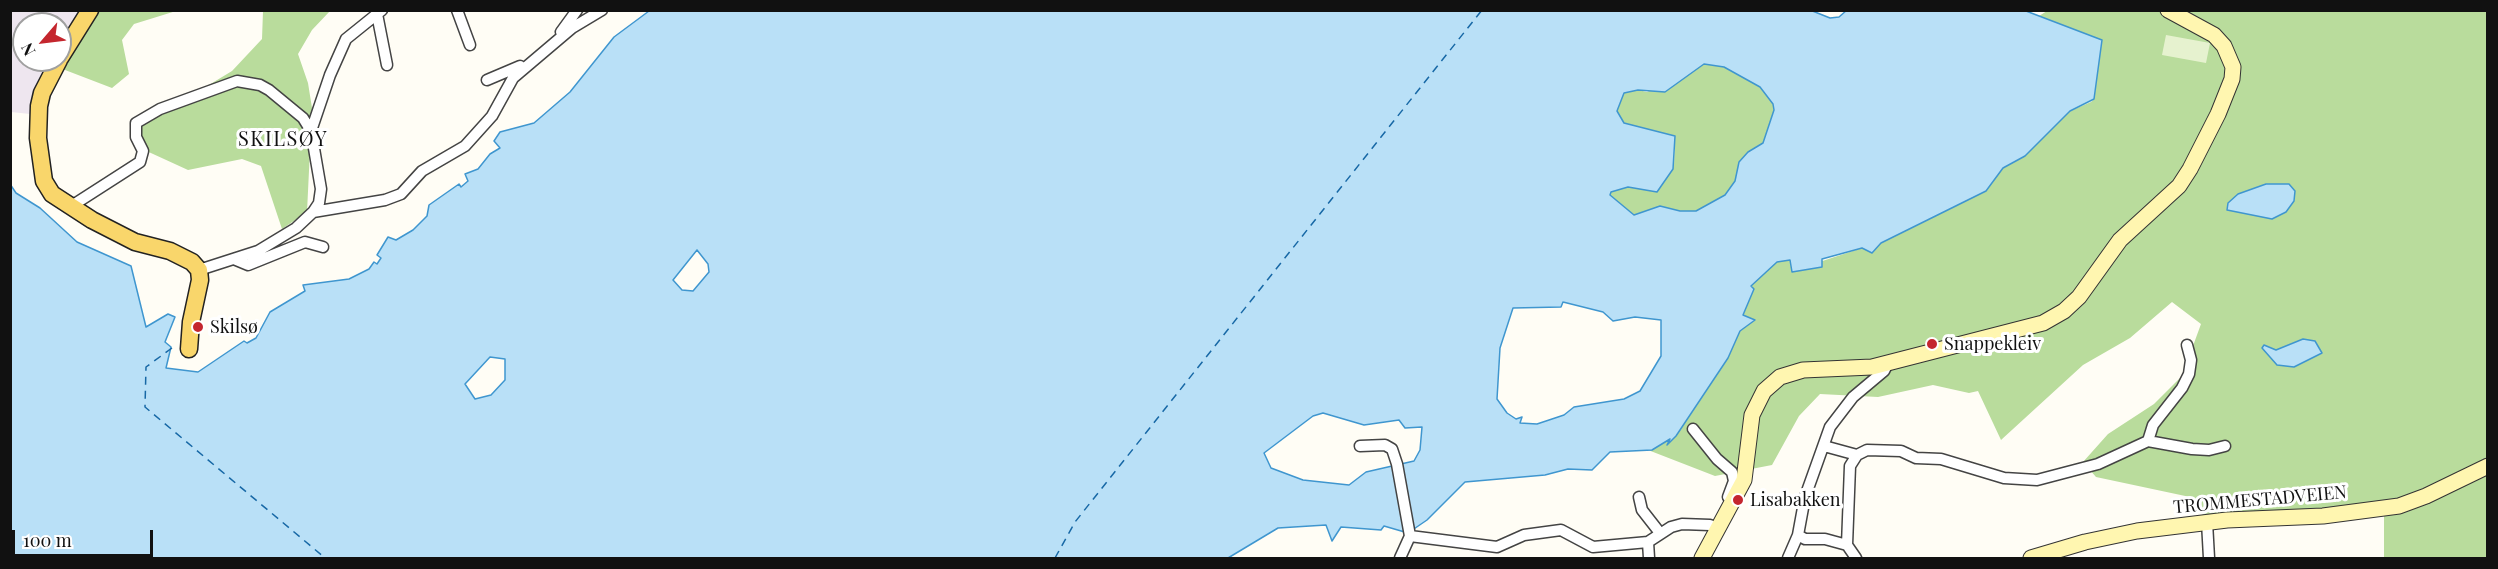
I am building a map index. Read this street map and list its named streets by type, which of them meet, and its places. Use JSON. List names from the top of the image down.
{
  "streets": {
    "main road": ["TROMMESTADVEIEN"]
  },
  "districts": ["SKILSØY"],
  "places": ["Skilsø", "Snappekleiv", "Lisabakken"],
  "scale_bar": "100 m",
  "north": "bottom left"
}
